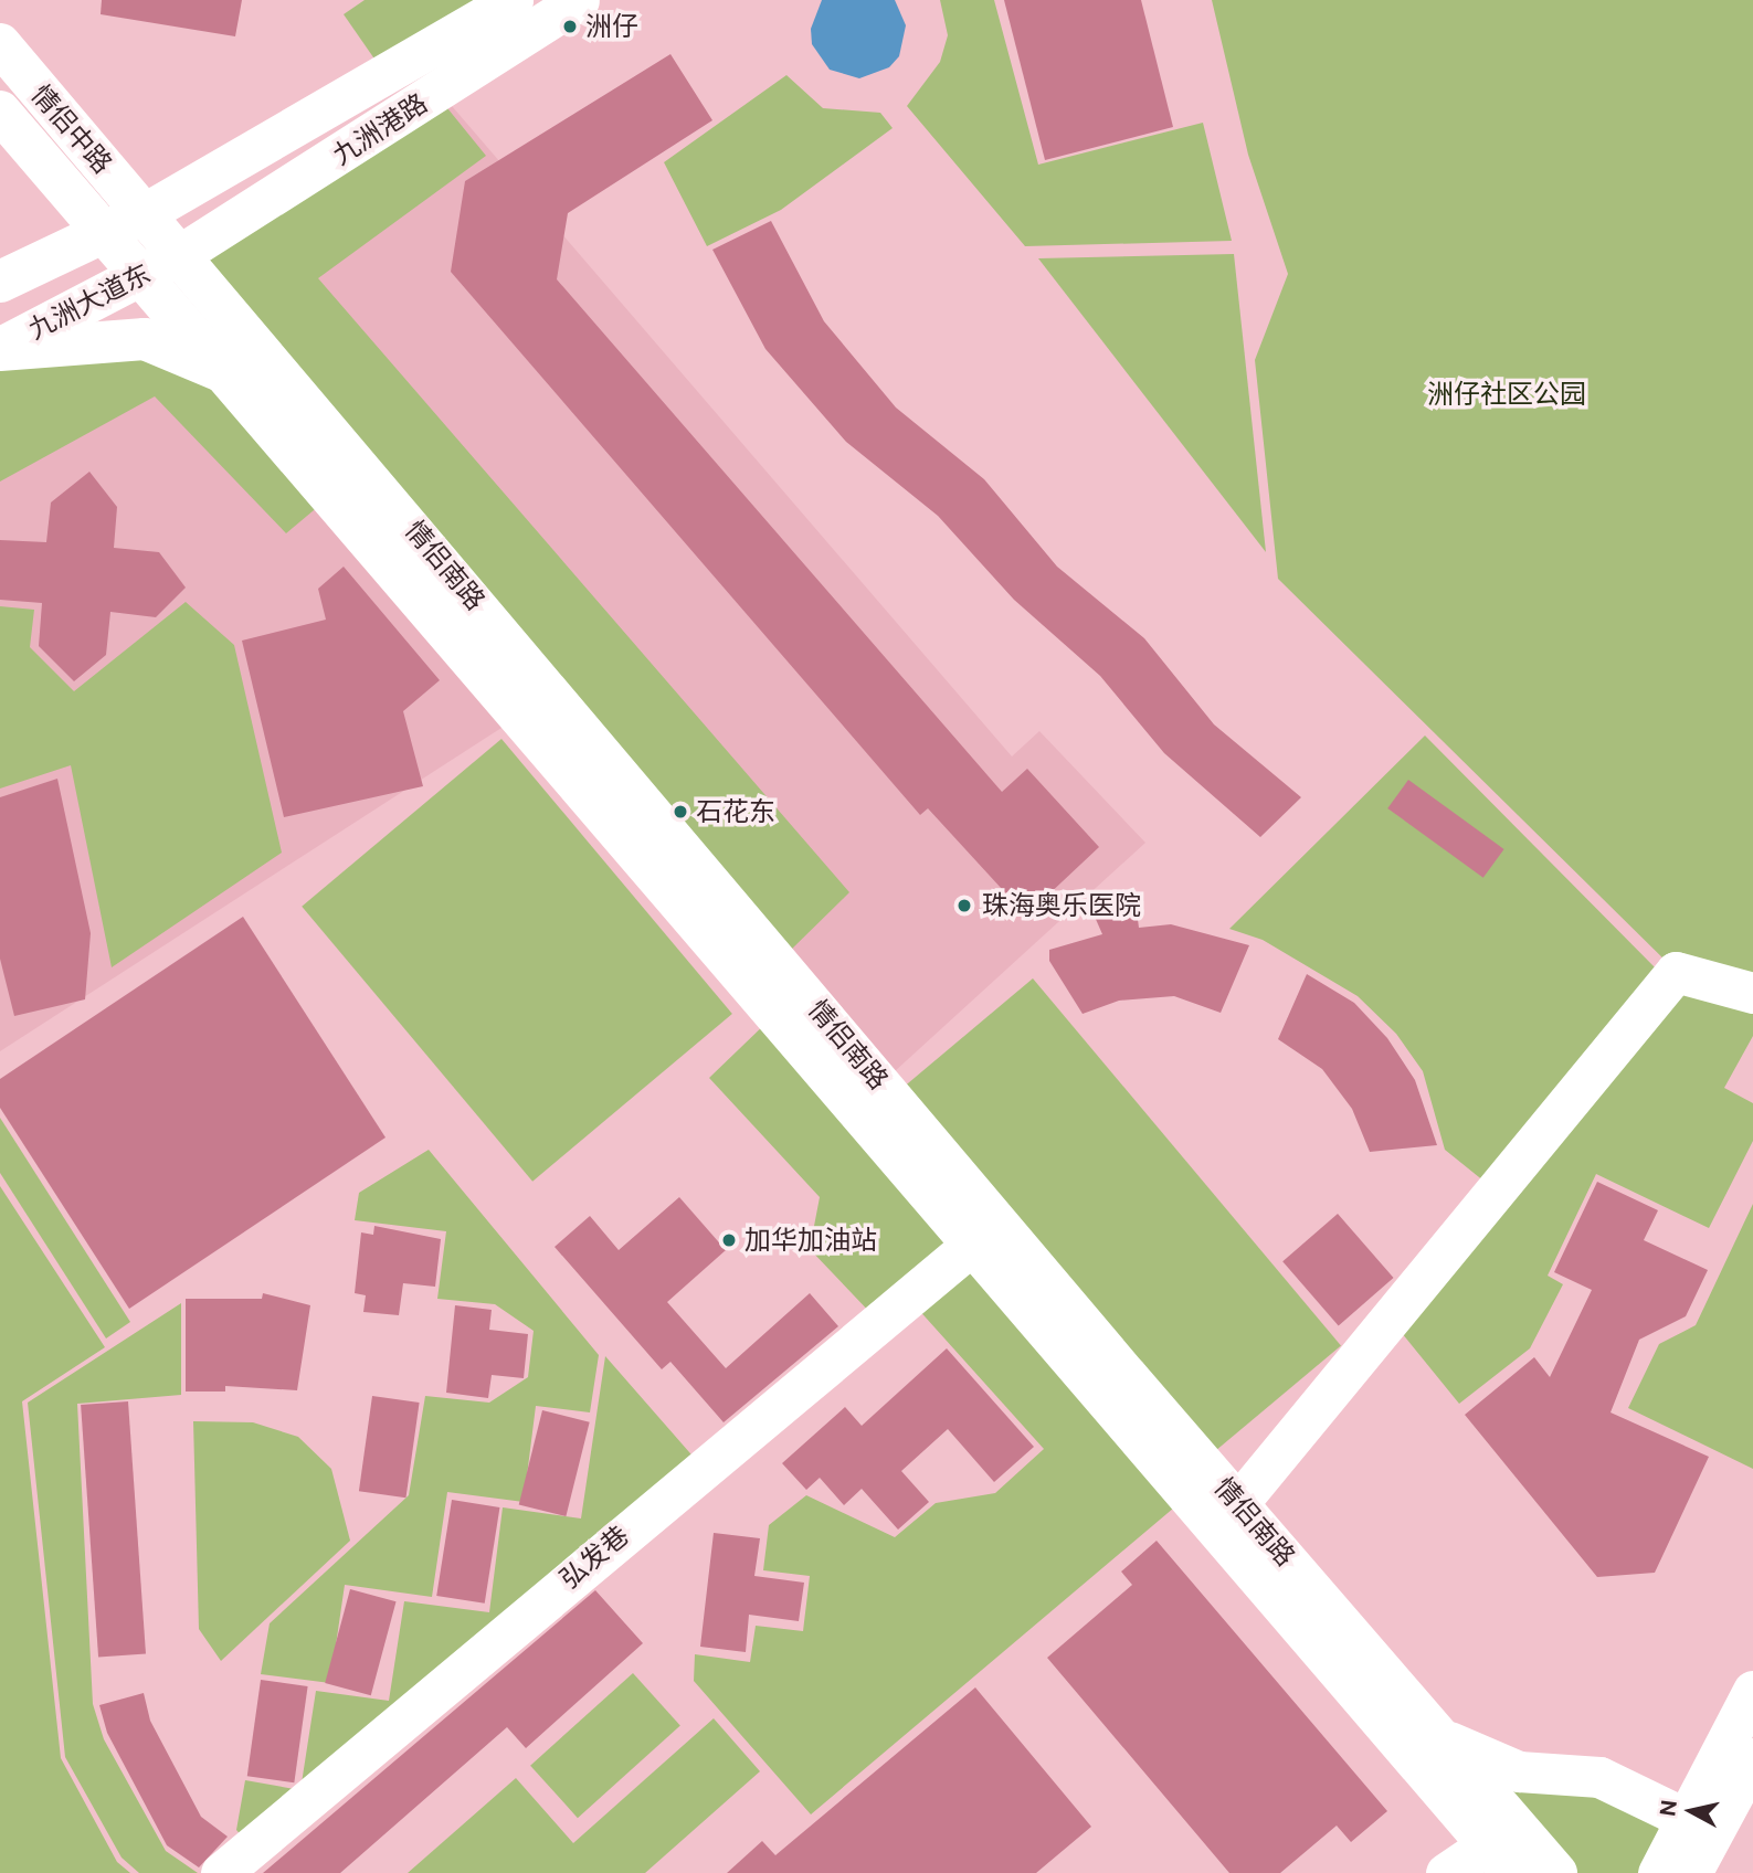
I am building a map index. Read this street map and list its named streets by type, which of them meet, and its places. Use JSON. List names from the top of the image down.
{
  "streets": {
    "main road": ["情侣中路", "九洲大道东", "情侣南路"],
    "street": ["九洲港路", "弘发巷"]
  },
  "crossings": [
    ["情侣中路", "九洲港路"],
    ["情侣中路", "九洲大道东"],
    ["情侣中路", "情侣南路"],
    ["九洲港路", "九洲大道东"],
    ["九洲港路", "情侣南路"],
    ["九洲大道东", "情侣南路"],
    ["情侣南路", "弘发巷"]
  ],
  "parks": ["洲仔社区公园"],
  "places": [
    "洲仔",
    "石花东",
    "珠海奥乐医院",
    "加华加油站"
  ],
  "north": "left"
}
